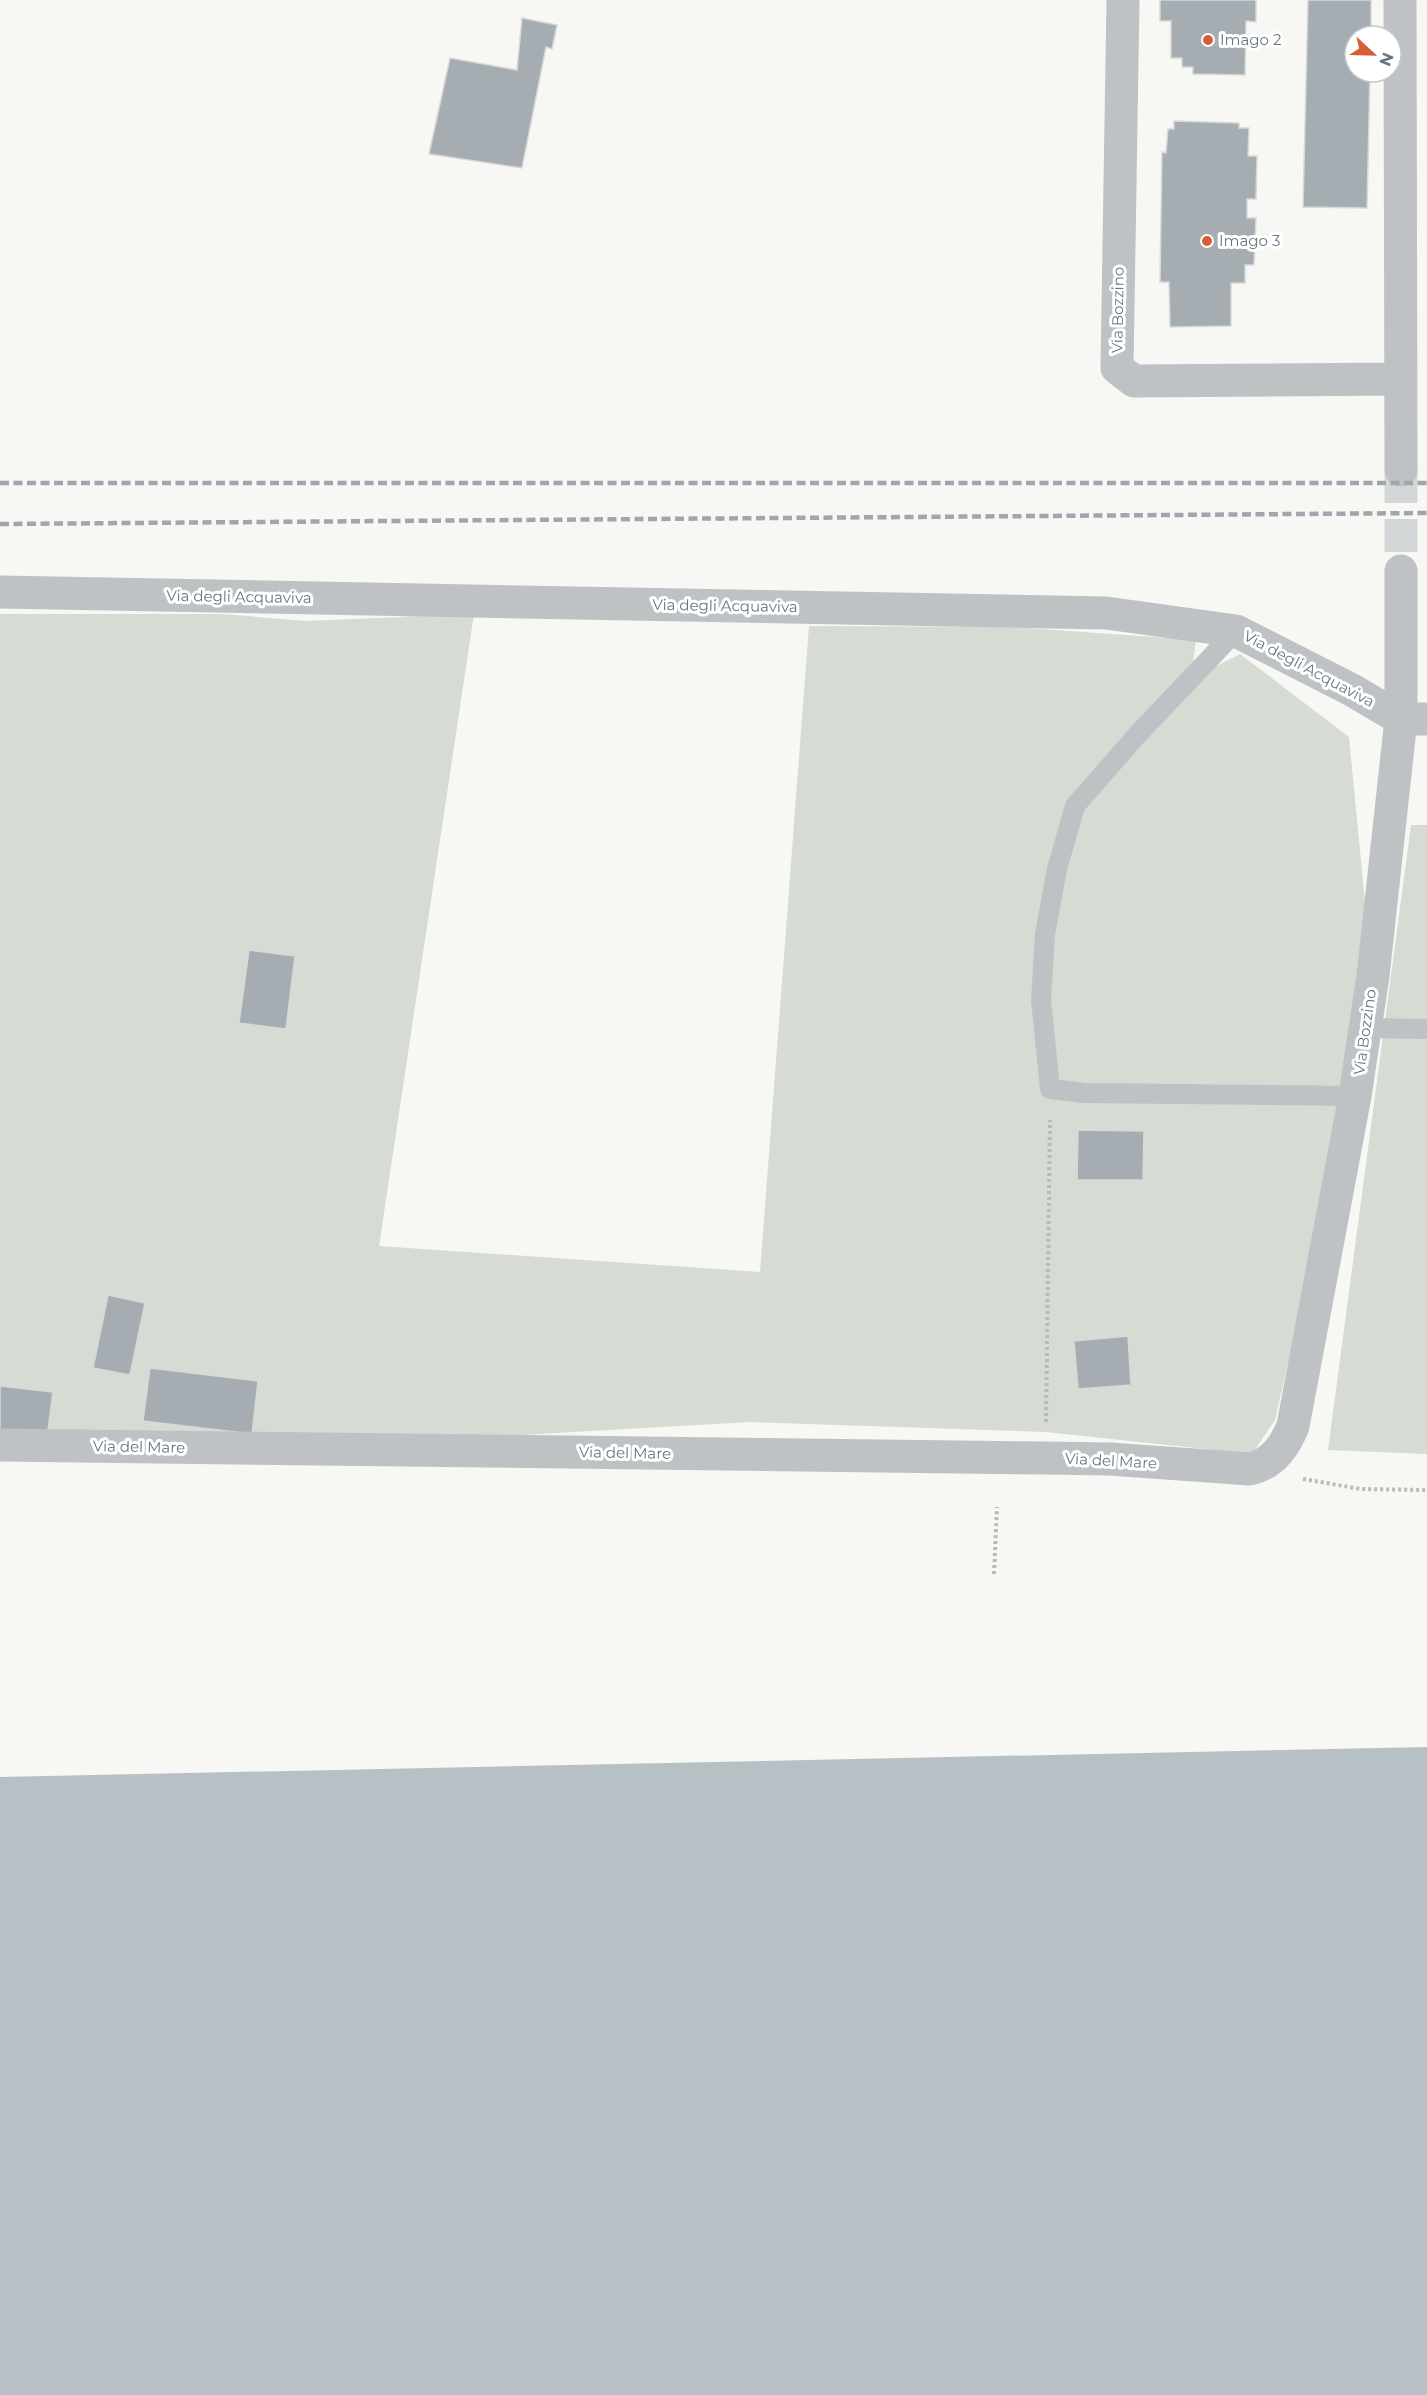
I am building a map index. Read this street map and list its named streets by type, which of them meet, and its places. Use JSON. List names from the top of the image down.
{
  "streets": {
    "street": ["Via Bozzino", "Via degli Acquaviva", "Via del Mare"]
  },
  "crossings": [
    ["Via Bozzino", "Via degli Acquaviva"],
    ["Via Bozzino", "Via del Mare"]
  ],
  "places": ["Imago 2", "Imago 3"],
  "north": "right"
}
